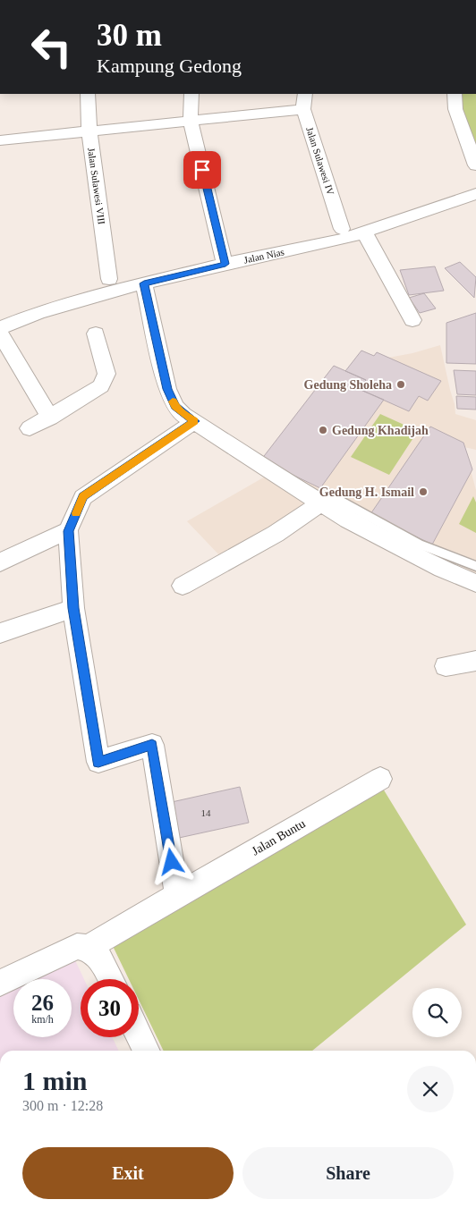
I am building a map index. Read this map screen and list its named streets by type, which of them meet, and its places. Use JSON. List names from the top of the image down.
{
  "streets": {
    "street": [
      "Jalan Sulawesi IV",
      "Jalan Sulawesi VIII",
      "Jalan Nias",
      "Jalan Buntu"
    ]
  },
  "places": ["Gedung Sholeha", "Gedung Khadijah", "Gedung H. Ismail"],
  "house_numbers": ["14"],
  "page": {
    "turn": ["30 m", "Kampung Gedong"],
    "speed": "26 km/h",
    "limit": "30",
    "heading": ["1 min", "300 m · 12:28"],
    "buttons": ["Exit", "Share"]
  }
}
